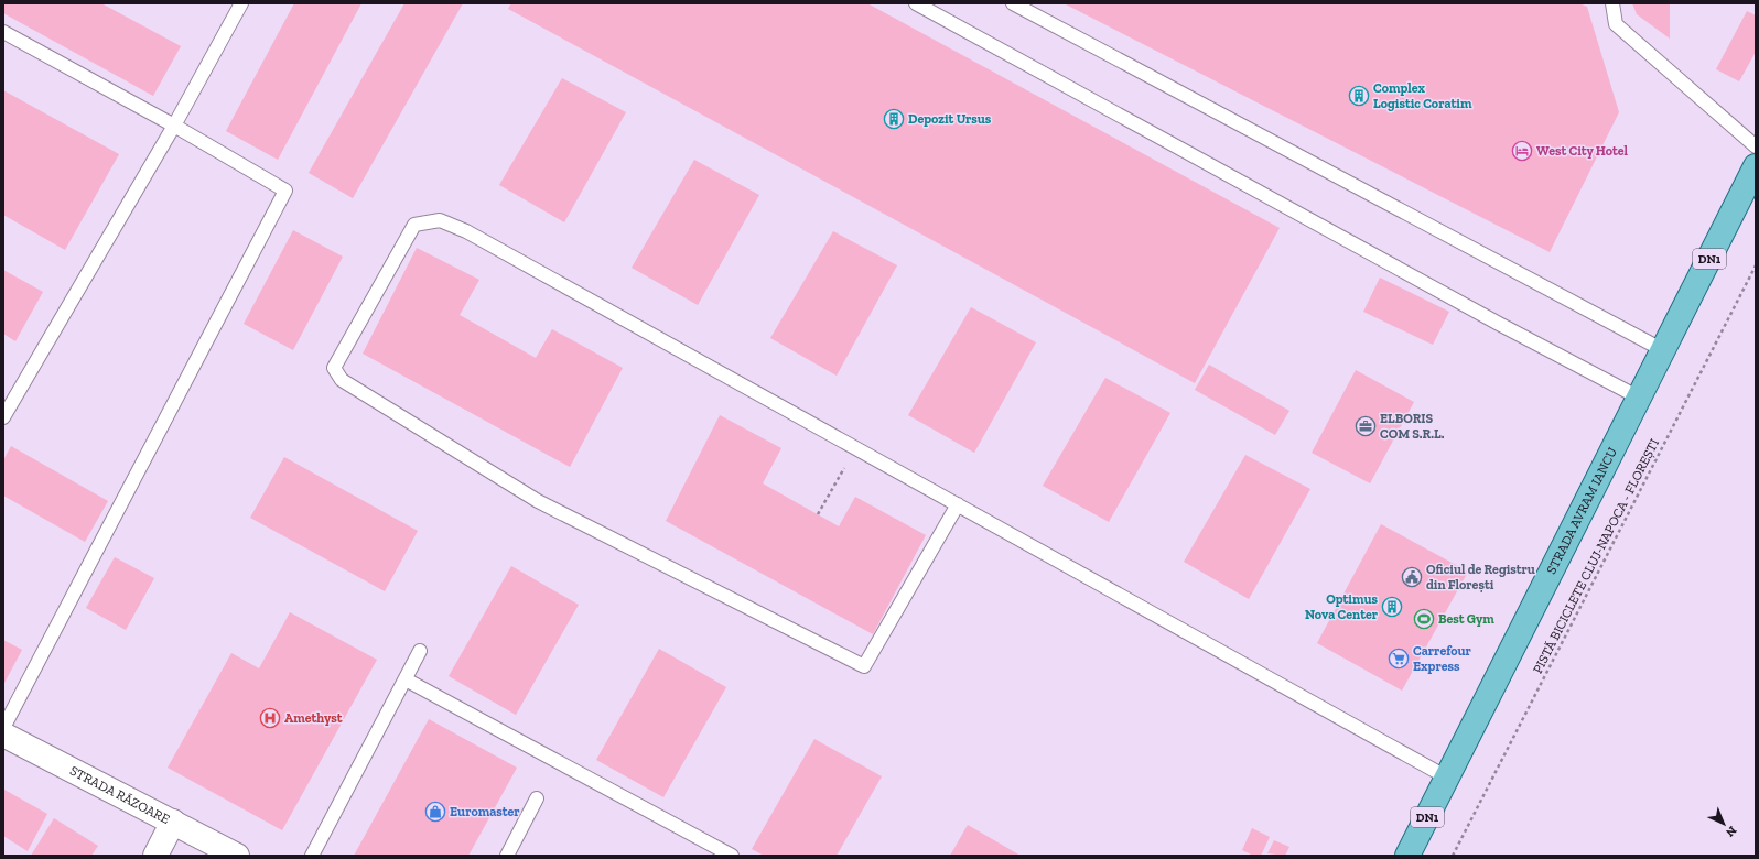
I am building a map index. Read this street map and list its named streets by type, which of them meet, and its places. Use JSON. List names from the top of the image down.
{
  "streets": {
    "main road": ["DN1", "STRADA AVRAM IANCU"],
    "street": ["STRADA RĂZOARE"],
    "path": ["PISTĂ BICICLETE CLUJ-NAPOCA - FLOREȘTI"]
  },
  "places": {
    "building": ["Complex Logistic Coratim", "Depozit Ursus", "Optimus Nova Center"],
    "hotel": ["West City Hotel"],
    "office": ["ELBORIS COM S.R.L."],
    "public building": ["Oficiul de Registru din Florești"],
    "sports": ["Best Gym"],
    "supermarket": ["Carrefour Express"],
    "hospital": ["Amethyst"],
    "shop": ["Euromaster"]
  },
  "north": "bottom right"
}
